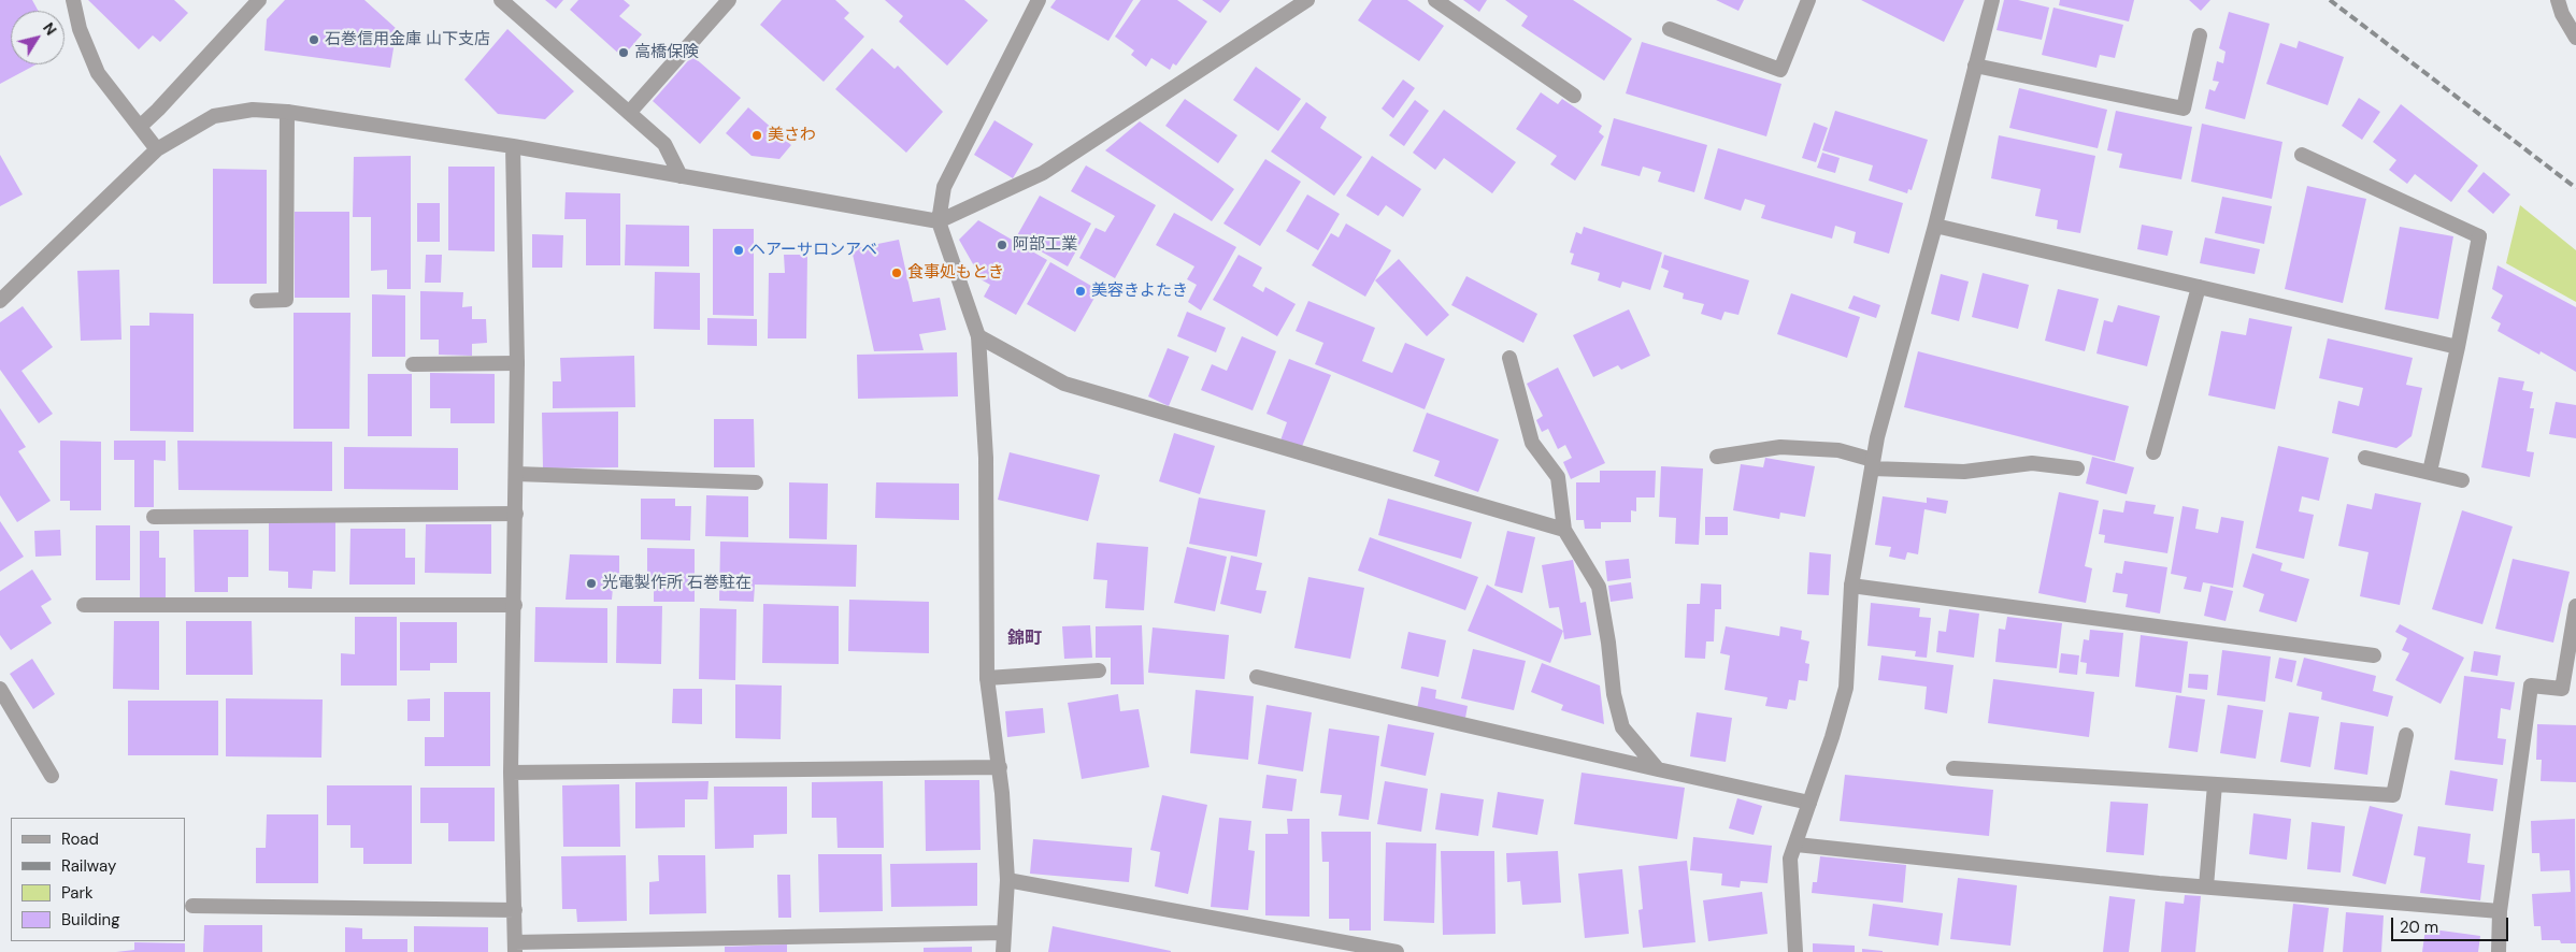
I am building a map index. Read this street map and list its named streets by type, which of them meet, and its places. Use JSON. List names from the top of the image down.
{
  "districts": ["錦町"],
  "places": [
    "石巻信用金庫 山下支店",
    "高橋保険",
    "美さわ",
    "阿部工業",
    "ヘアーサロンアベ",
    "食事処もとき",
    "美容きよたき",
    "光電製作所 石巻駐在"
  ],
  "legend": [
    "Road",
    "Railway",
    "Park",
    "Building"
  ],
  "scale_bar": "20 m",
  "north": "top right"
}
